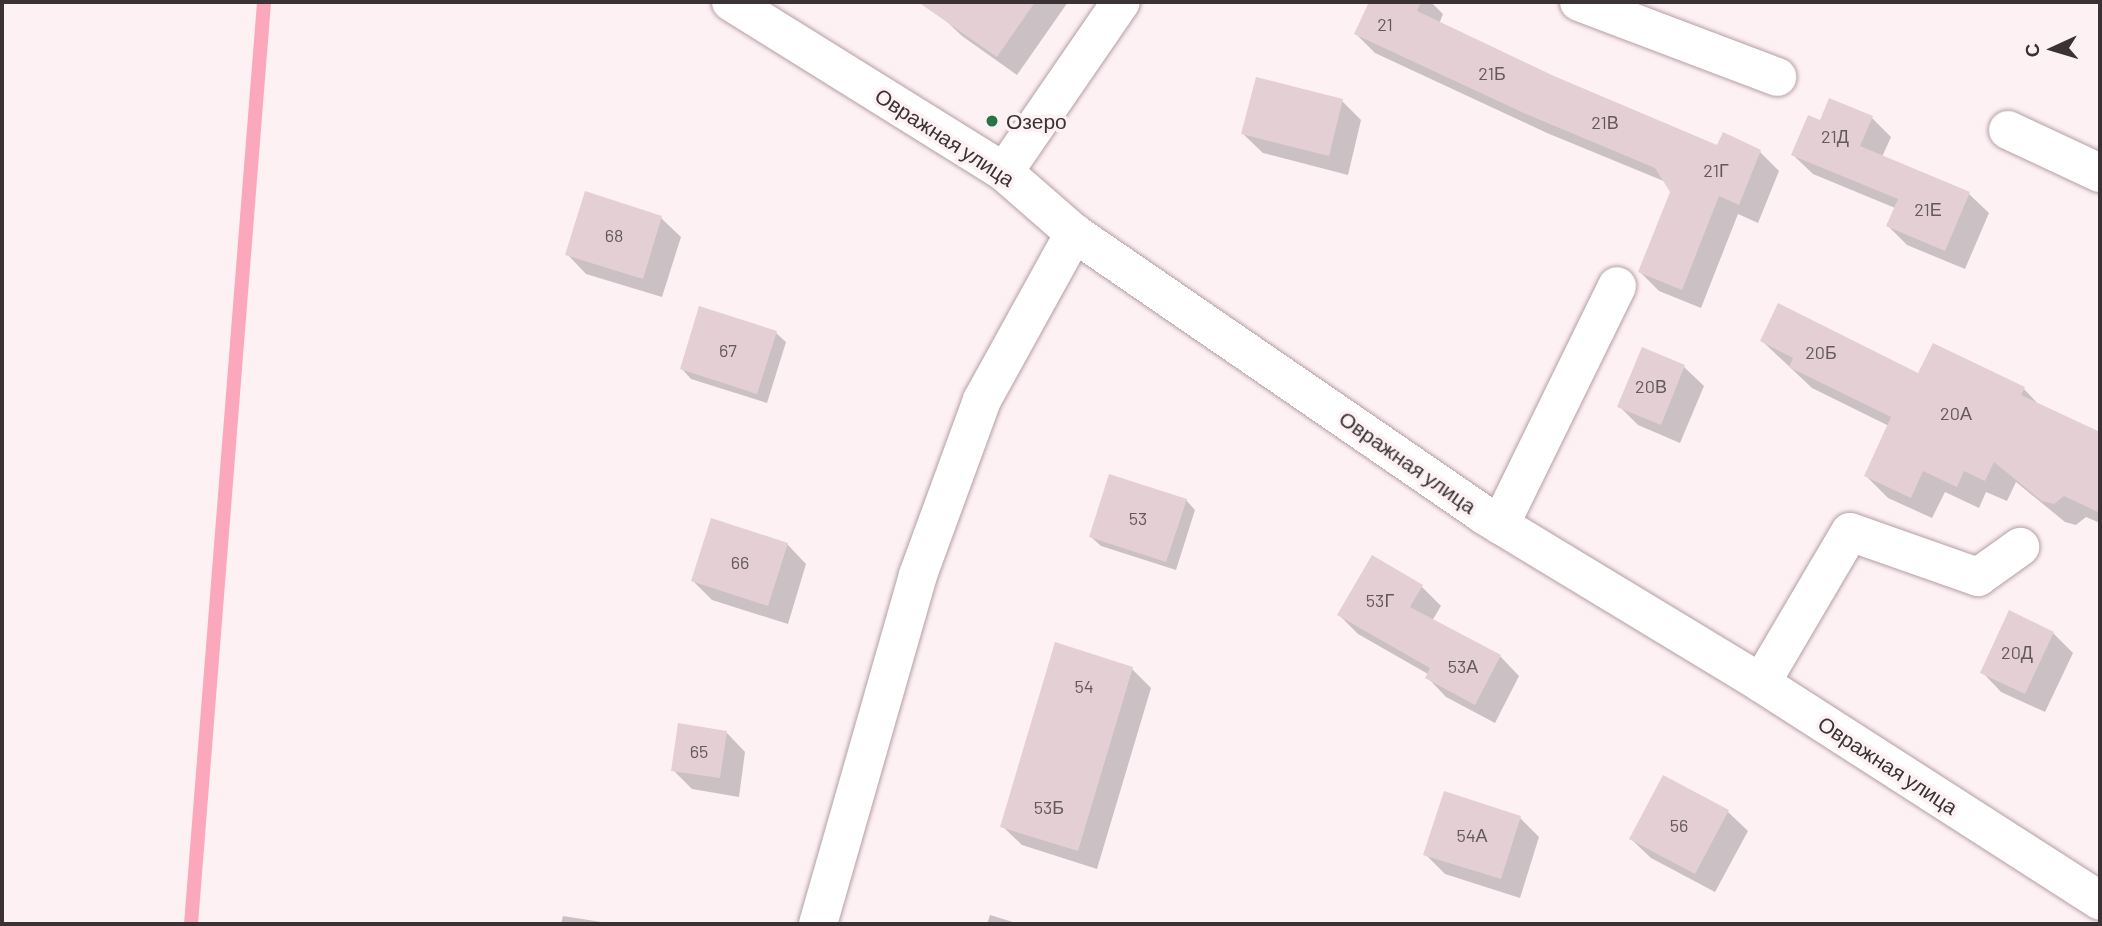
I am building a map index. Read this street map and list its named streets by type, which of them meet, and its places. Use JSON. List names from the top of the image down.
{
  "streets": {
    "street": ["Овражная улица"]
  },
  "places": ["Озеро"],
  "house_numbers": [
    "21",
    "21Б",
    "21В",
    "21Д",
    "21Г",
    "21Е",
    "68",
    "67",
    "20Б",
    "20В",
    "20А",
    "53",
    "66",
    "53Г",
    "20Д",
    "53А",
    "54",
    "65",
    "53Б",
    "56",
    "54А"
  ],
  "north": "left"
}
